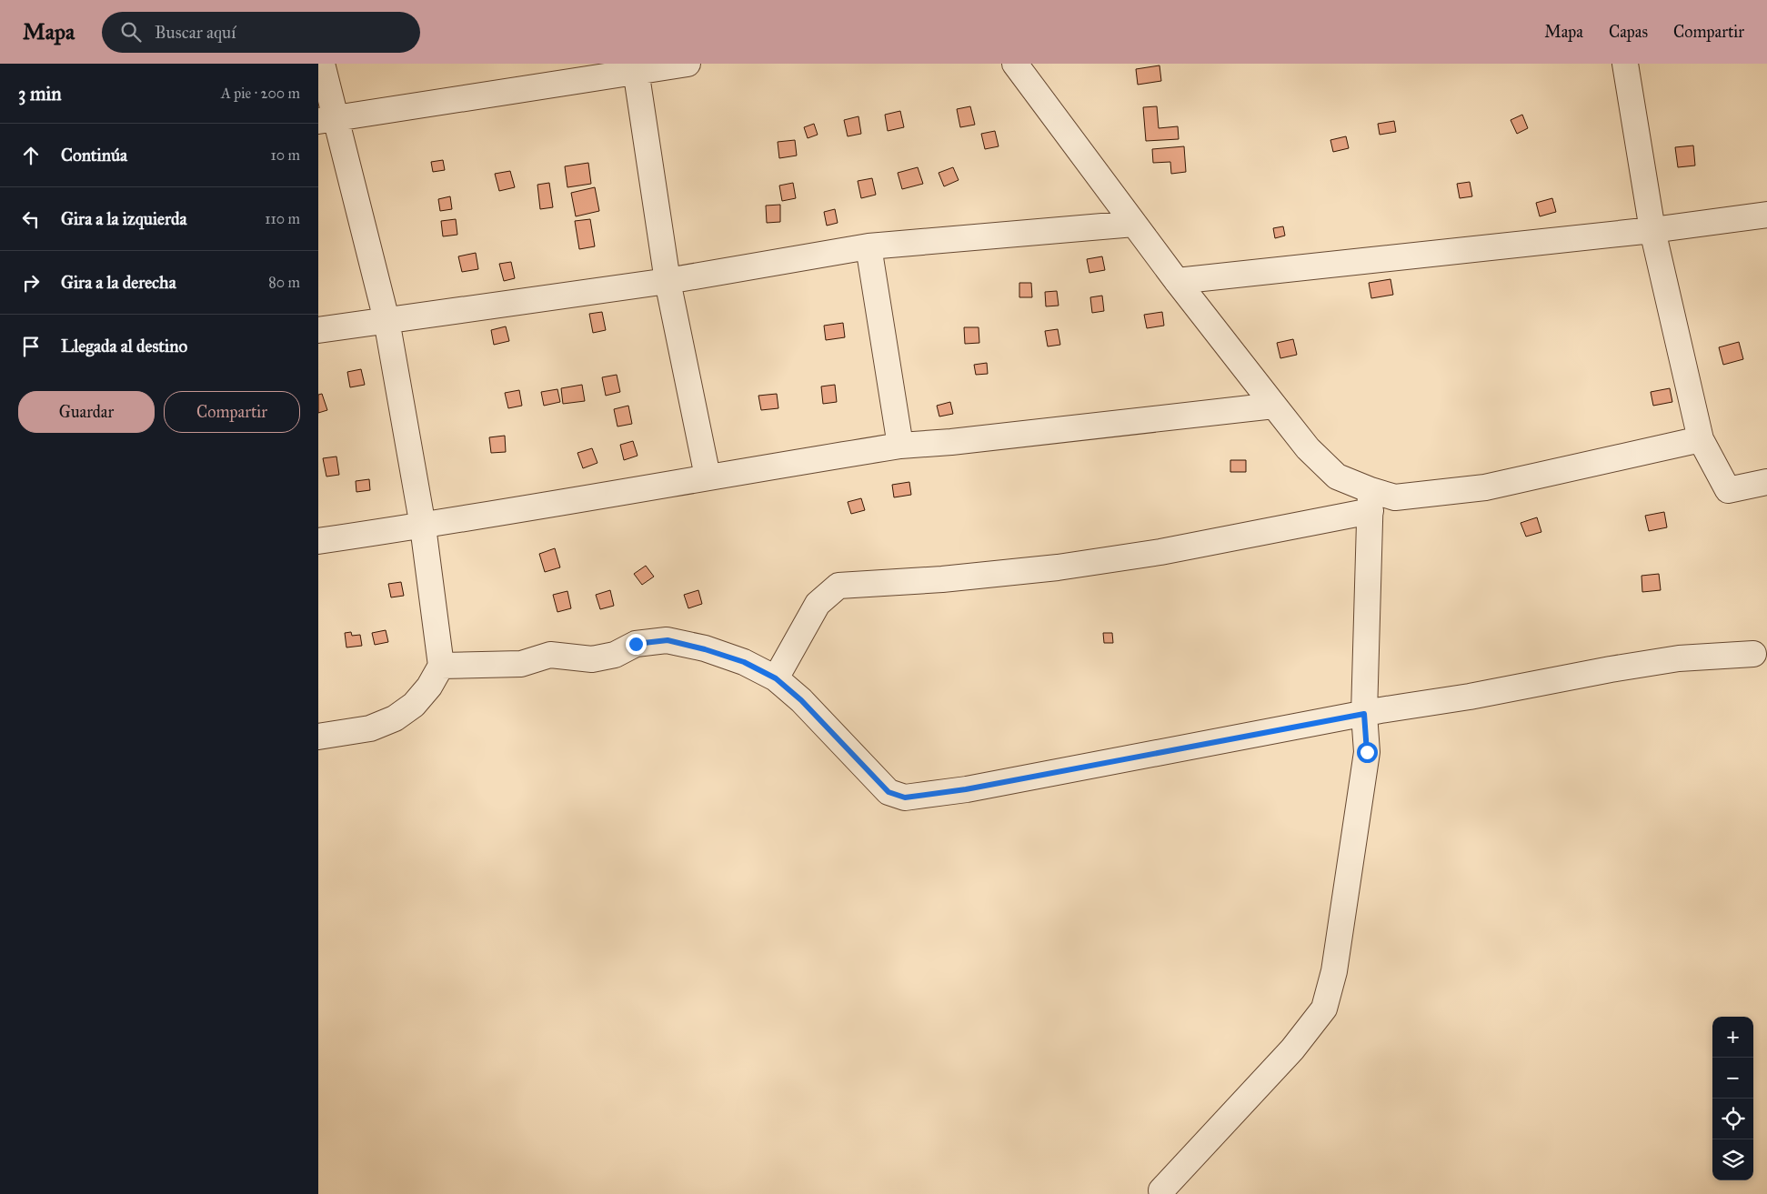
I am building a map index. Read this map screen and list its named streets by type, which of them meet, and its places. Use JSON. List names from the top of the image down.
{
  "page": {
    "header": "Mapa",
    "search": "Buscar aquí",
    "nav": ["Mapa", "Capas", "Compartir"],
    "heading": ["3 min", "A pie · 200 m"],
    "list": [
      ["Continúa", "10 m"],
      ["Gira a la izquierda", "110 m"],
      ["Gira a la derecha", "80 m"],
      "Llegada al destino"
    ],
    "buttons": ["Guardar", "Compartir"],
    "map_buttons": ["+", "−"]
  }
}
